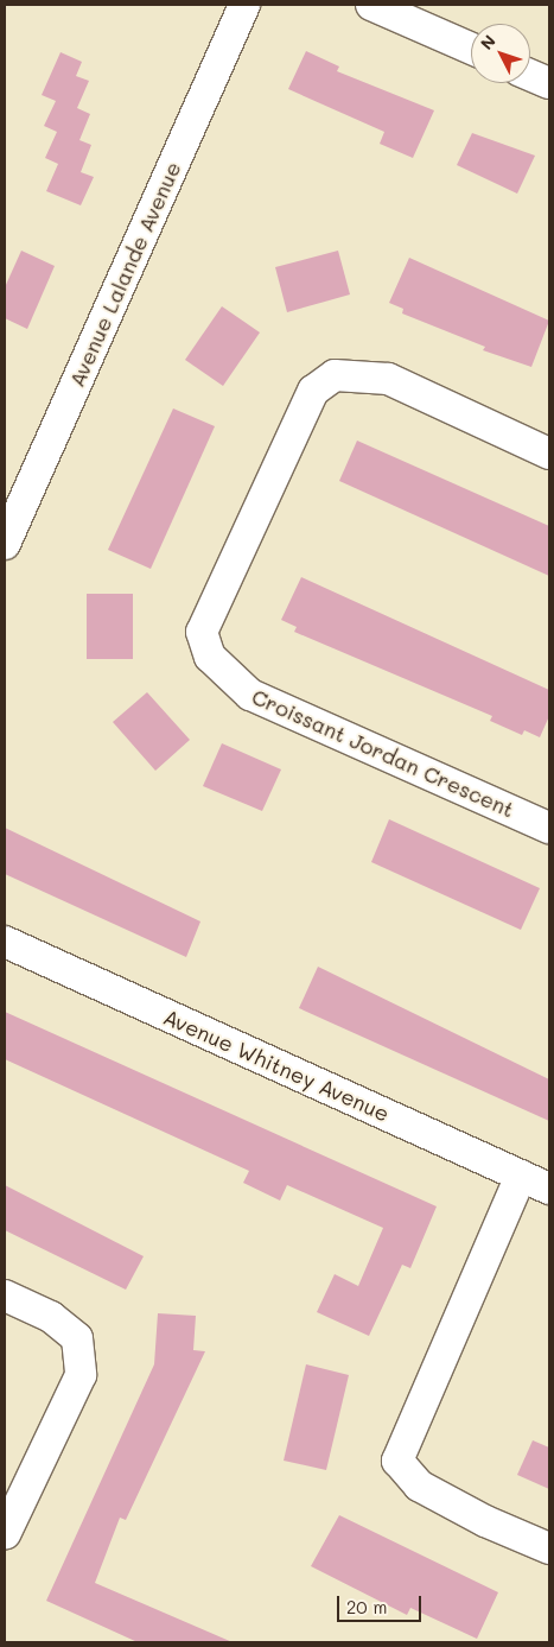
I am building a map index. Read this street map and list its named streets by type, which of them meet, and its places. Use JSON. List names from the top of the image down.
{
  "streets": {
    "street": ["Avenue Lalande Avenue", "Croissant Jordan Crescent", "Avenue Whitney Avenue"]
  },
  "scale_bar": "20 m",
  "north": "top left"
}
